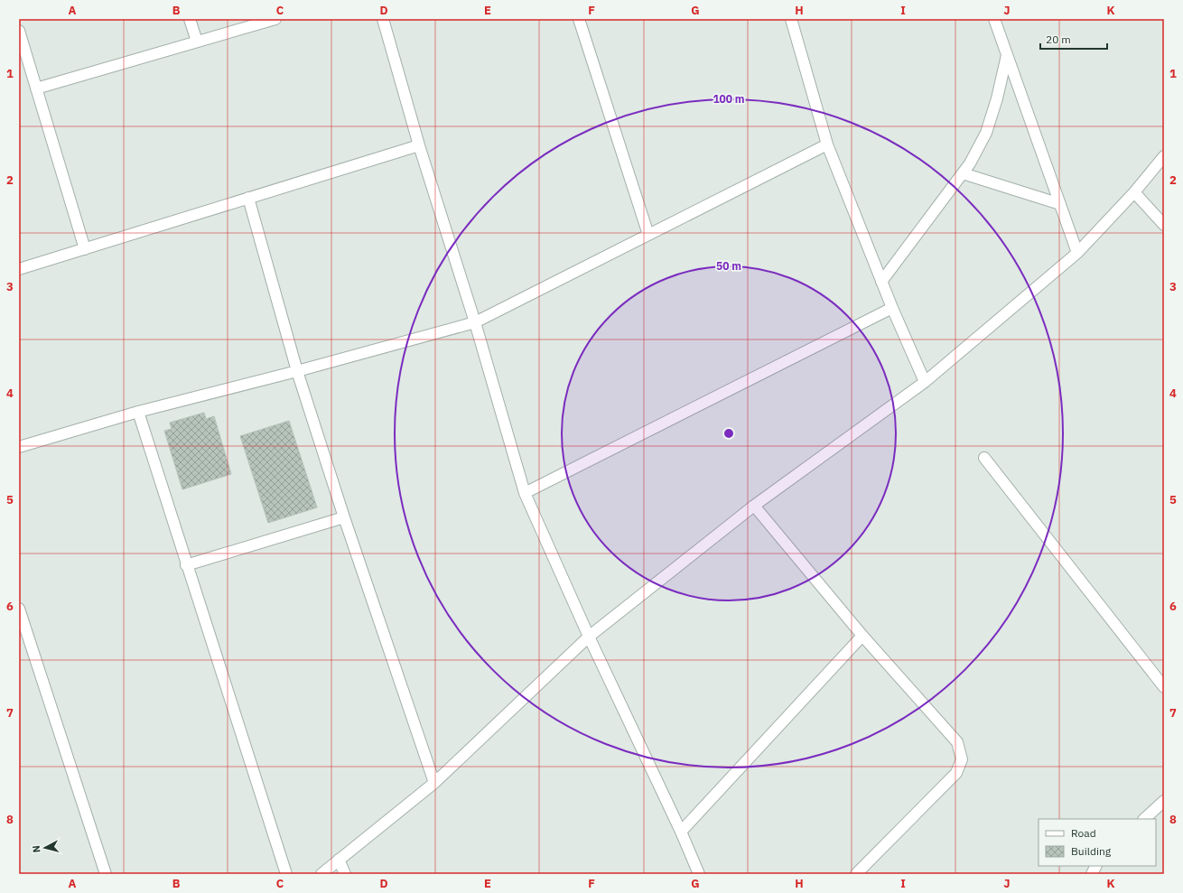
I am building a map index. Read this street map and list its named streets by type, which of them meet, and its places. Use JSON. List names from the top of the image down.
{
  "legend": ["Road", "Building"],
  "scale_bar": "20 m",
  "north": "left",
  "grid": {
    "columns": [
      "A",
      "B",
      "C",
      "D",
      "E",
      "F",
      "G",
      "H",
      "I",
      "J",
      "K"
    ],
    "rows": [
      "1",
      "2",
      "3",
      "4",
      "5",
      "6",
      "7",
      "8"
    ]
  },
  "rings": ["100 m", "50 m"]
}
